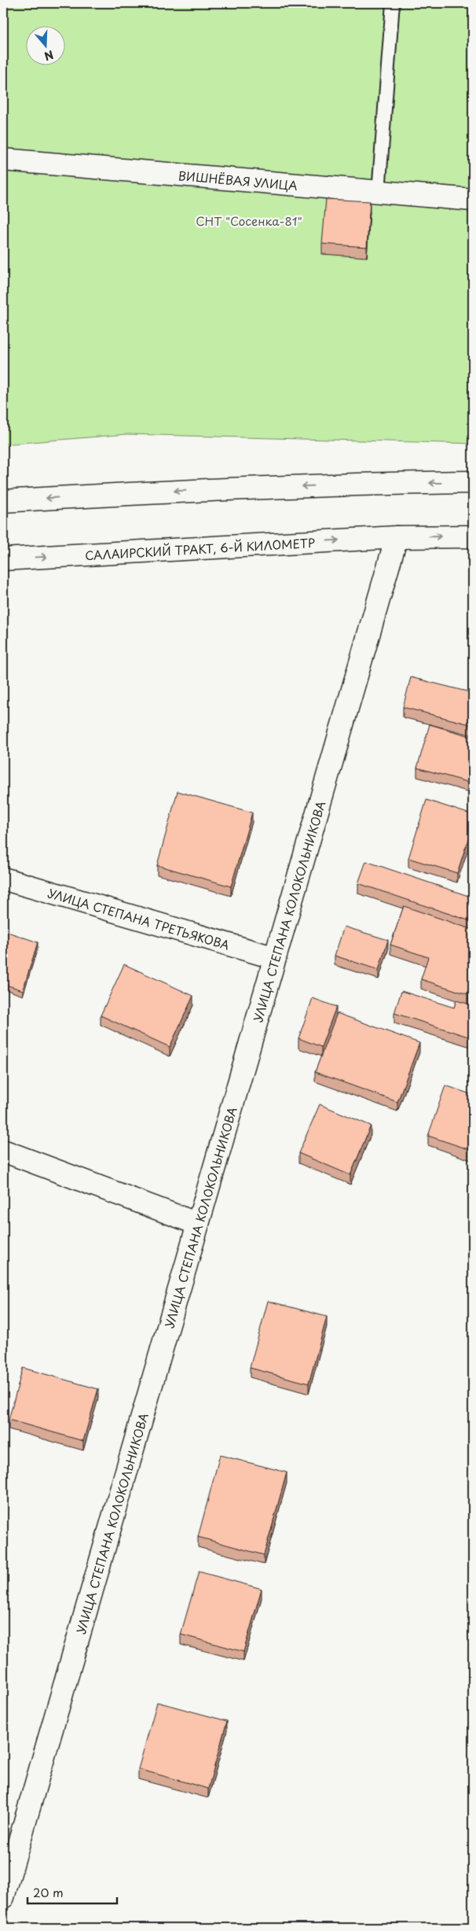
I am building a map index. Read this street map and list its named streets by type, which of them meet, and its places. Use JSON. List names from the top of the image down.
{
  "streets": {
    "main road": [
      "ВИШНЁВАЯ УЛИЦА",
      "САЛАИРСКИЙ ТРАКТ, 6-Й КИЛОМЕТР",
      "УЛИЦА СТЕПАНА КОЛОКОЛЬНИКОВА",
      "УЛИЦА СТЕПАНА ТРЕТЬЯКОВА"
    ]
  },
  "crossings": [
    ["САЛАИРСКИЙ ТРАКТ, 6-Й КИЛОМЕТР", "УЛИЦА СТЕПАНА КОЛОКОЛЬНИКОВА"],
    ["УЛИЦА СТЕПАНА КОЛОКОЛЬНИКОВА", "УЛИЦА СТЕПАНА ТРЕТЬЯКОВА"]
  ],
  "parks": ["СНТ \"Сосенка-81\""],
  "scale_bar": "20 m",
  "north": "bottom"
}
